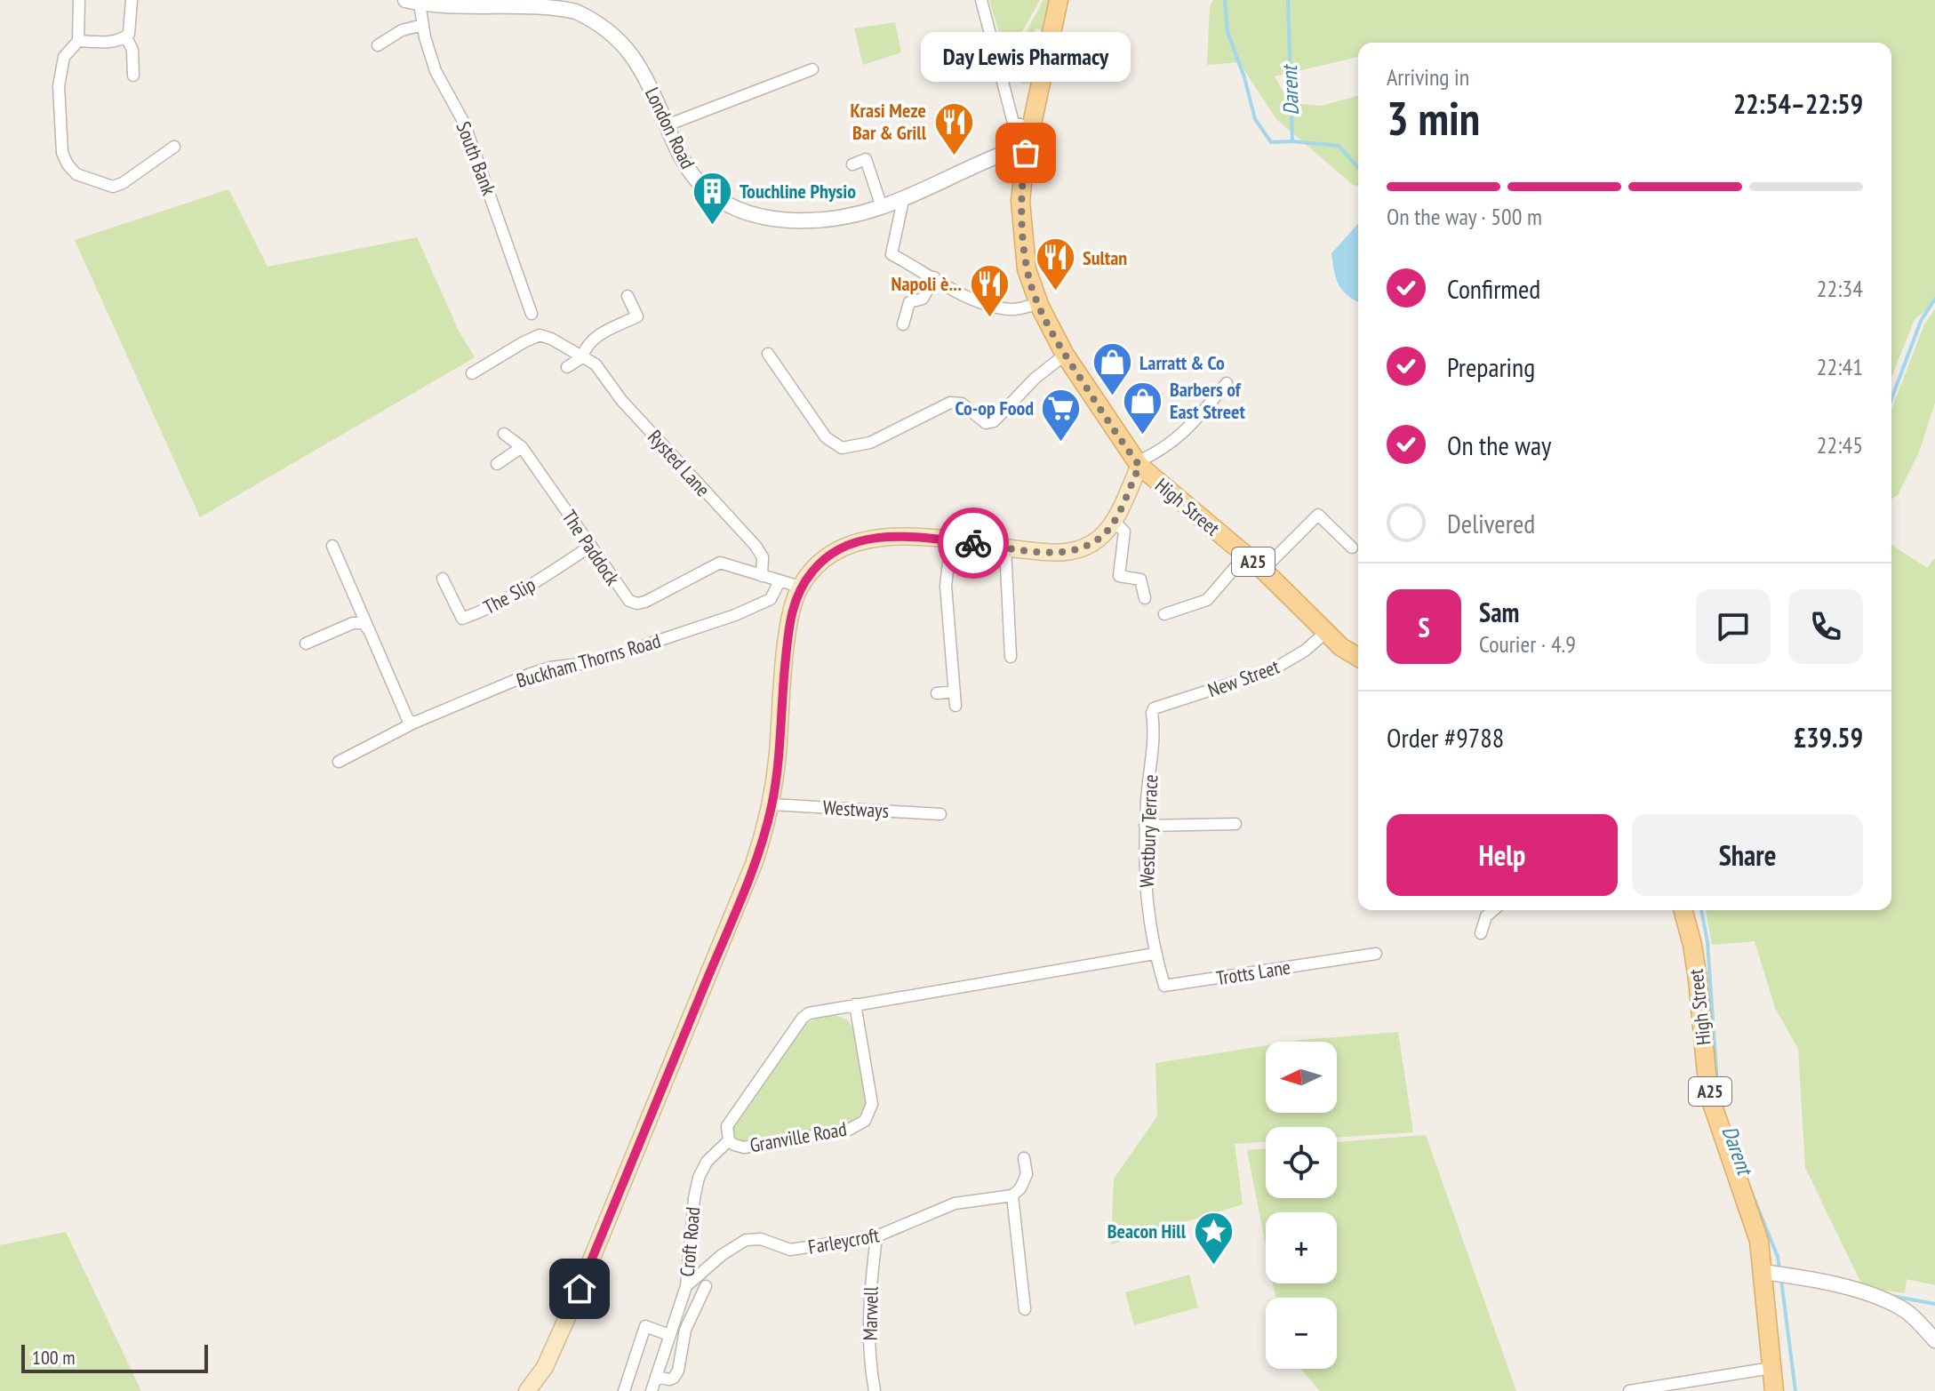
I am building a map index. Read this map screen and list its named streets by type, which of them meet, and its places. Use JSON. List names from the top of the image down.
{
  "streets": {
    "main road": ["High Street", "A25"],
    "street": [
      "London Road",
      "South Bank",
      "Rysted Lane",
      "The Paddock",
      "The Slip",
      "Buckham Thorns Road",
      "New Street",
      "Westways",
      "Westbury Terrace",
      "Trotts Lane",
      "Granville Road",
      "Farleycroft",
      "Croft Road",
      "Marwell"
    ]
  },
  "crossings": [
    ["London Road", "South Bank"],
    ["London Road", "A25"],
    ["Rysted Lane", "The Paddock"],
    ["High Street", "A25"],
    ["High Street", "New Street"],
    ["The Paddock", "The Slip"],
    ["The Paddock", "Buckham Thorns Road"],
    ["New Street", "Westbury Terrace"],
    ["Westbury Terrace", "Trotts Lane"],
    ["Westbury Terrace", "Granville Road"],
    ["Trotts Lane", "Granville Road"],
    ["Granville Road", "Croft Road"],
    ["Farleycroft", "Croft Road"],
    ["Farleycroft", "Marwell"]
  ],
  "water": ["Darent"],
  "places": {
    "other": ["Day Lewis Pharmacy"],
    "restaurant": ["Krasi Meze Bar & Grill", "Sultan", "Napoli è..."],
    "building": ["Touchline Physio"],
    "shop": ["Larratt & Co", "Barbers of East Street"],
    "supermarket": ["Co-op Food"],
    "place": ["Beacon Hill"]
  },
  "scale_bar": "100 m",
  "north": "left",
  "page": {
    "bubble": "Day Lewis Pharmacy",
    "heading": ["3 min", "Arriving in", "22:54–22:59"],
    "panel": [
      "Sam",
      "Courier · 4.9",
      "Order #9788",
      "£39.59"
    ],
    "bar": "On the way · 500 m",
    "list": [
      ["Confirmed", "22:34"],
      ["Preparing", "22:41"],
      ["On the way", "22:45"],
      "Delivered"
    ],
    "round": "S",
    "buttons": ["Help", "Share"],
    "map_buttons": ["+", "−"],
    "scale": "100 m"
  }
}
